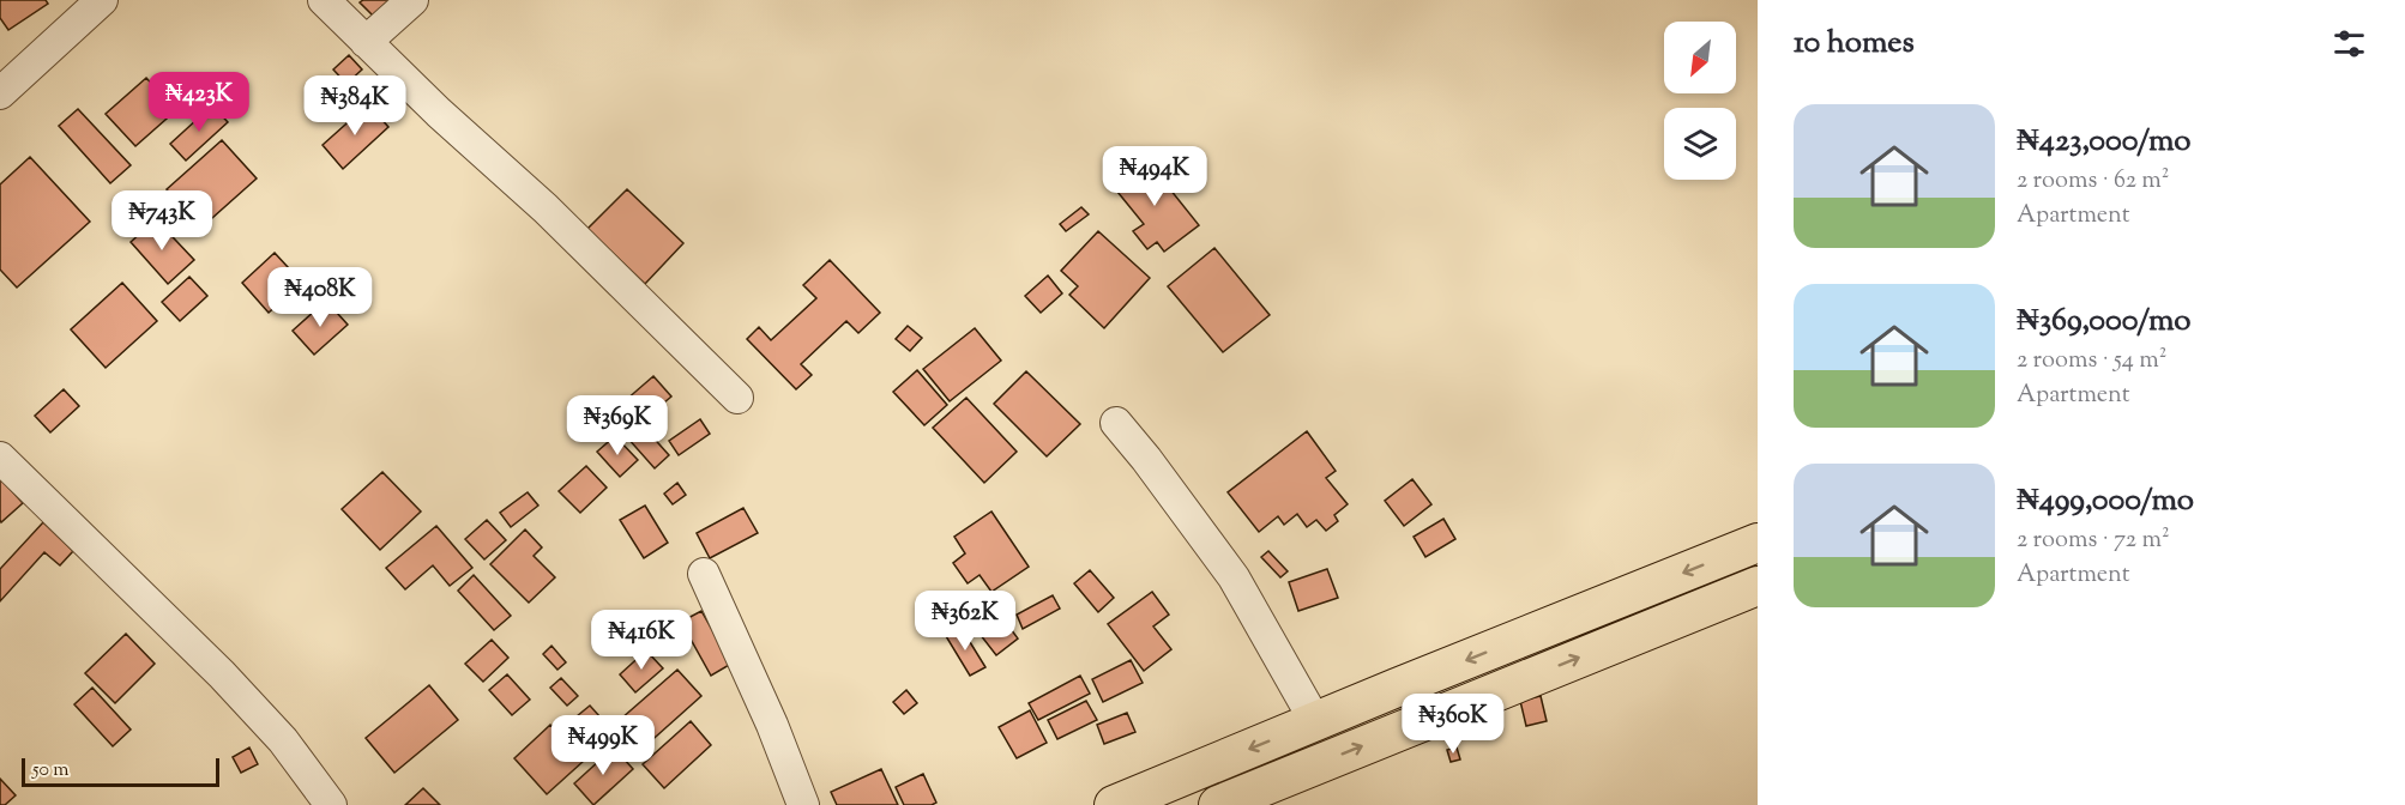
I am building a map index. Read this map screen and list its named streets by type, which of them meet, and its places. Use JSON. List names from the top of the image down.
{
  "scale_bar": "50 m",
  "north": "bottom left",
  "page": {
    "heading": "10 homes",
    "price": [
      "₦423K",
      "₦384K",
      "₦494K",
      "₦743K",
      "₦408K",
      "₦369K",
      "₦362K",
      "₦416K",
      "₦360K",
      "₦499K"
    ],
    "list": [
      {
        "name": "₦423,000/mo",
        "note": "2 rooms · 62 m² · Apartment"
      },
      {
        "name": "₦369,000/mo",
        "note": "2 rooms · 54 m² · Apartment"
      },
      {
        "name": "₦499,000/mo",
        "note": "2 rooms · 72 m² · Apartment"
      }
    ],
    "scale": "50 m"
  }
}
